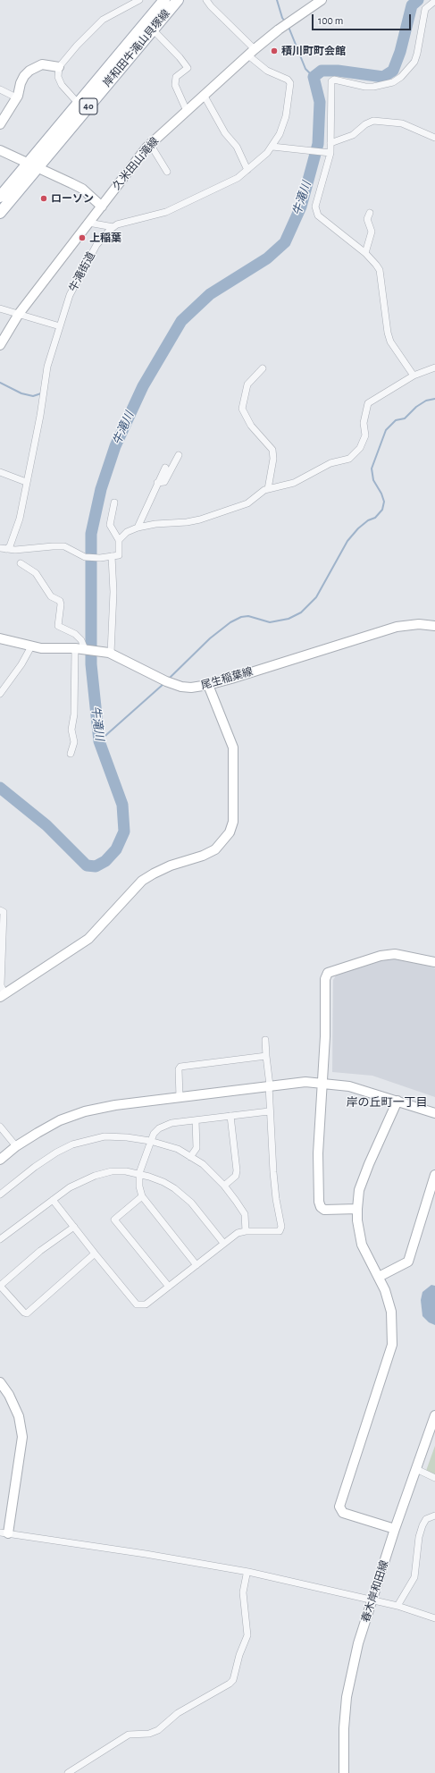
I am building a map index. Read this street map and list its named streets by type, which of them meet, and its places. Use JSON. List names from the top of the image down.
{
  "streets": {
    "main road": ["岸和田牛滝山貝塚線", "40"],
    "street": [
      "久米田山滝線",
      "牛滝街道",
      "尾生稲葉線",
      "春木岸和田線"
    ]
  },
  "crossings": [
    ["久米田山滝線", "牛滝街道"]
  ],
  "districts": ["岸の丘町一丁目"],
  "water": ["牛滝川"],
  "places": ["積川町町会館", "ローソン", "上稲葉"],
  "scale_bar": "100 m"
}
